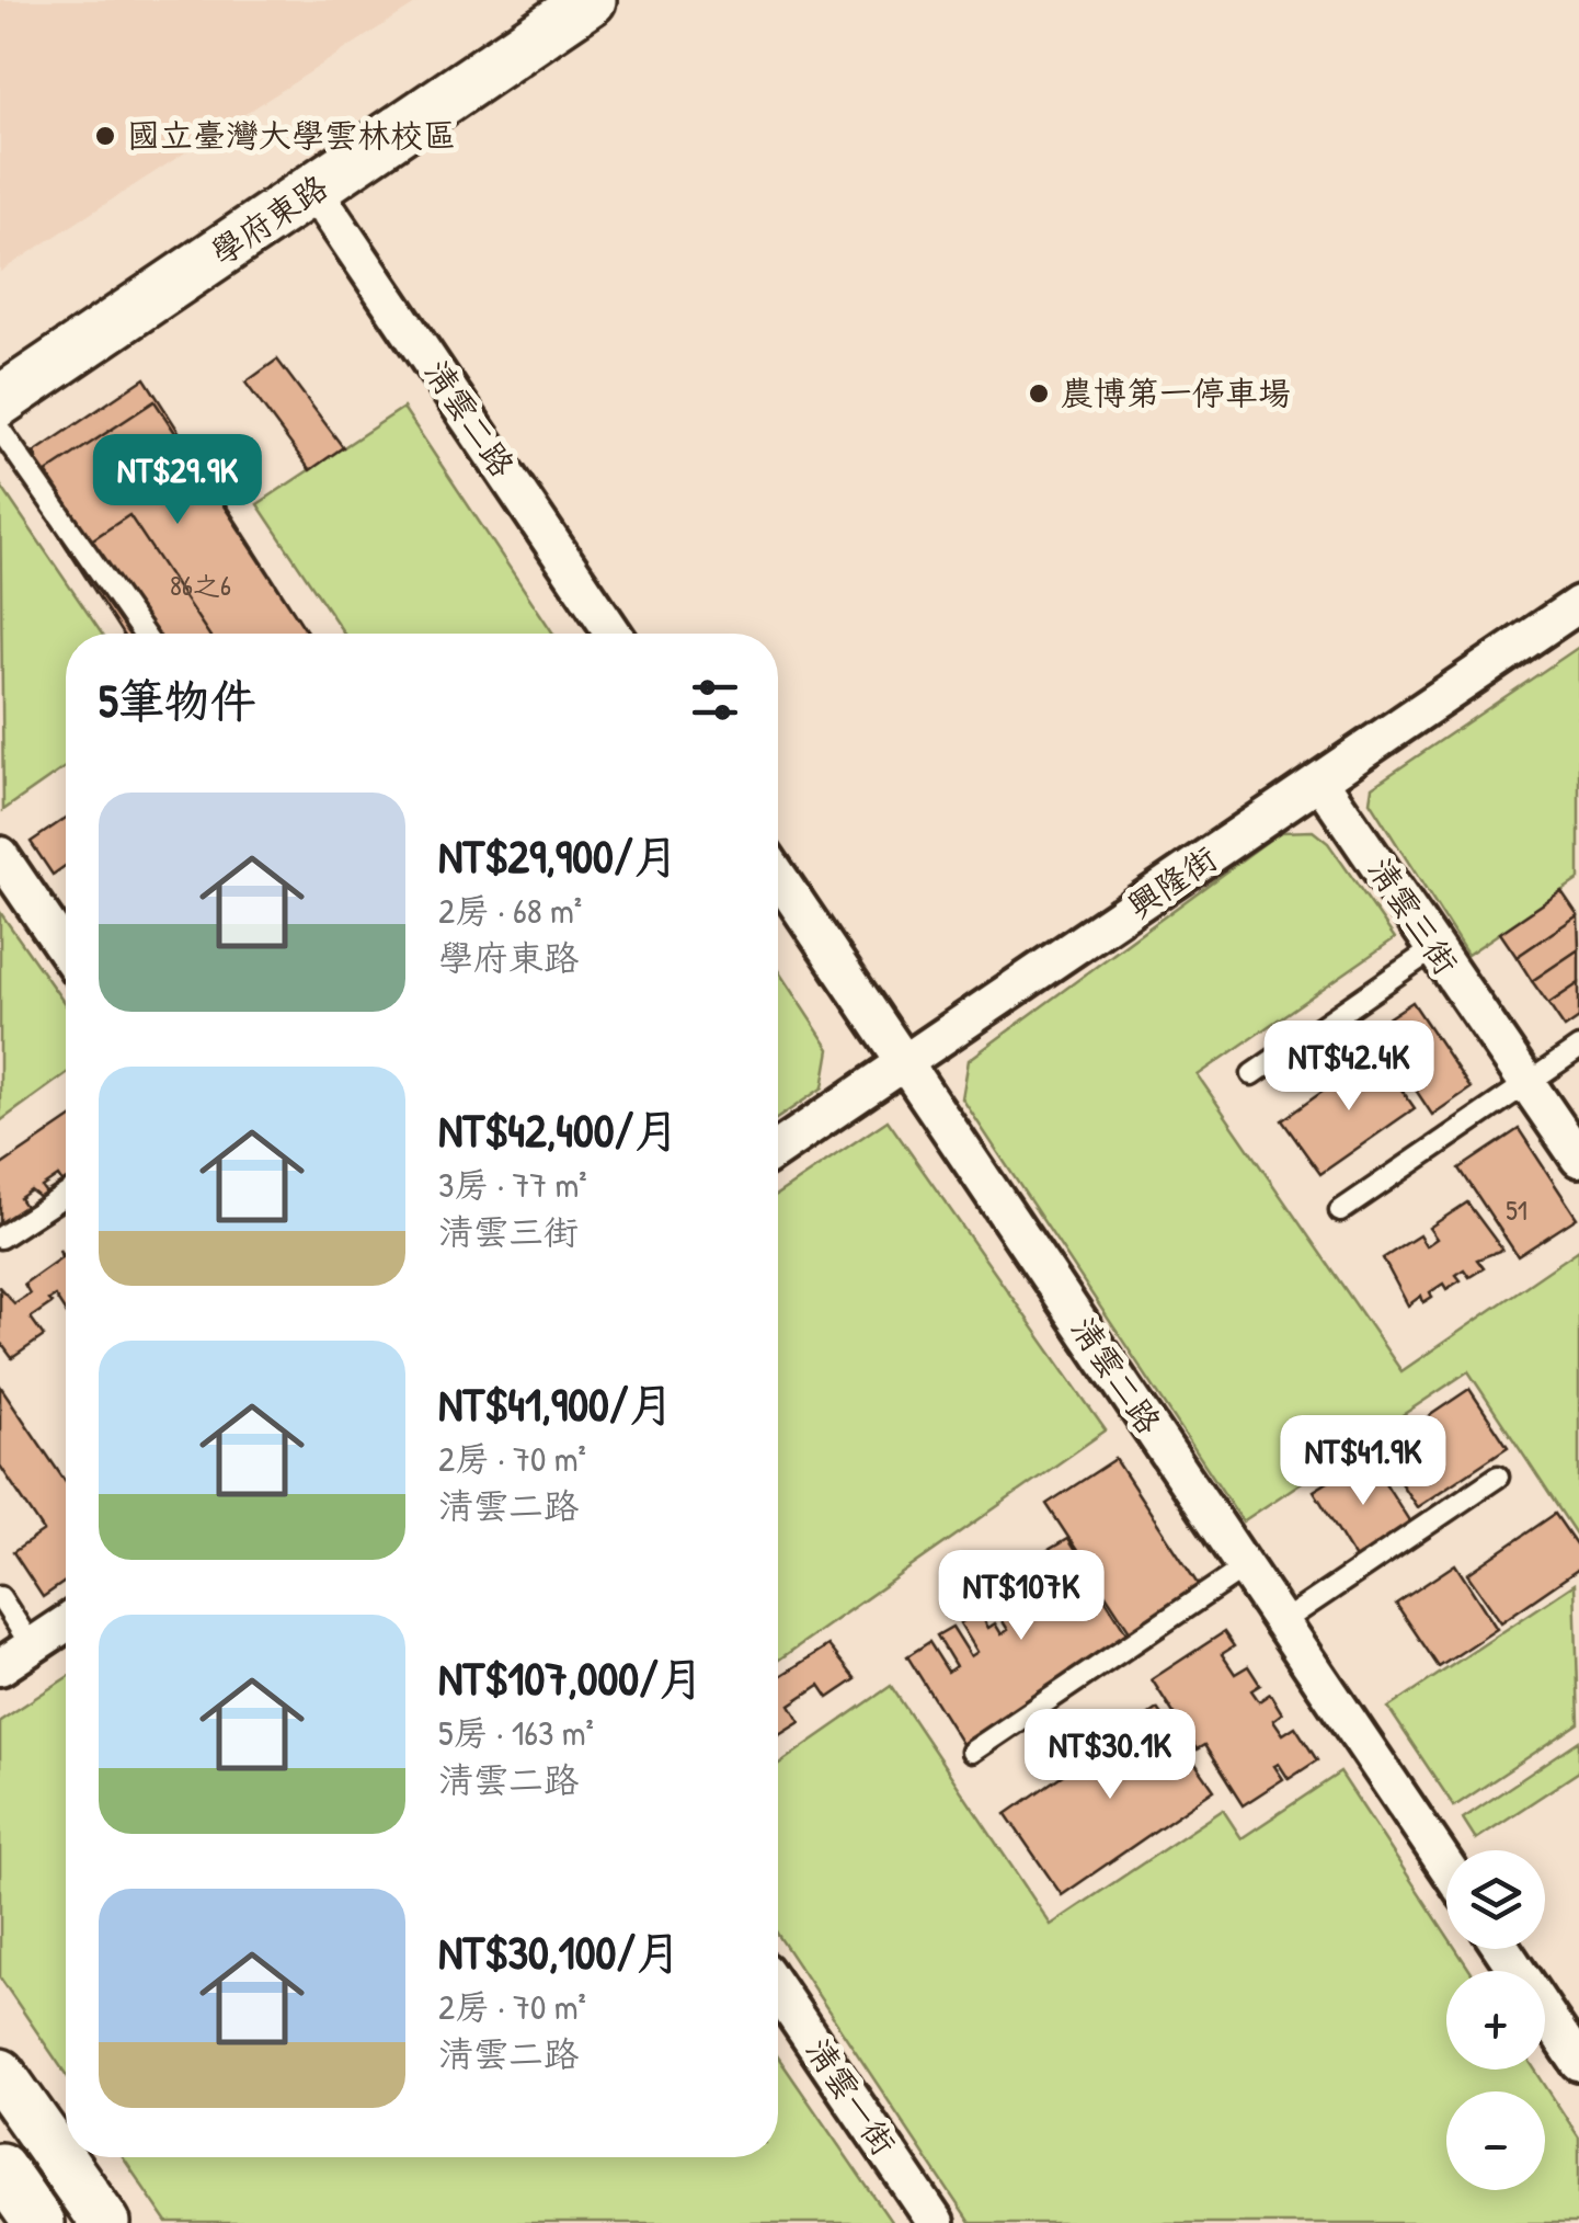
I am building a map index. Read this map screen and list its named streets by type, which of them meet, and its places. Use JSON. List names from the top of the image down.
{
  "streets": {
    "street": [
      "學府東路",
      "清雲二路",
      "興隆街",
      "清雲三街",
      "清雲一街"
    ]
  },
  "crossings": [
    ["學府東路", "清雲二路"],
    ["清雲二路", "興隆街"],
    ["興隆街", "清雲三街"]
  ],
  "places": ["國立臺灣大學雲林校區", "農博第一停車場"],
  "house_numbers": ["86之6", "51"],
  "page": {
    "price": [
      "NT$29.9K",
      "NT$42.4K",
      "NT$41.9K",
      "NT$107K",
      "NT$30.1K"
    ],
    "heading": "5筆物件",
    "list": [
      {
        "name": "NT$29,900/月",
        "note": "2房 · 68 m² · 學府東路"
      },
      {
        "name": "NT$42,400/月",
        "note": "3房 · 77 m² · 清雲三街"
      },
      {
        "name": "NT$41,900/月",
        "note": "2房 · 70 m² · 清雲二路"
      },
      {
        "name": "NT$107,000/月",
        "note": "5房 · 163 m² · 清雲二路"
      },
      {
        "name": "NT$30,100/月",
        "note": "2房 · 70 m² · 清雲二路"
      }
    ],
    "map_buttons": ["+", "−"]
  }
}
